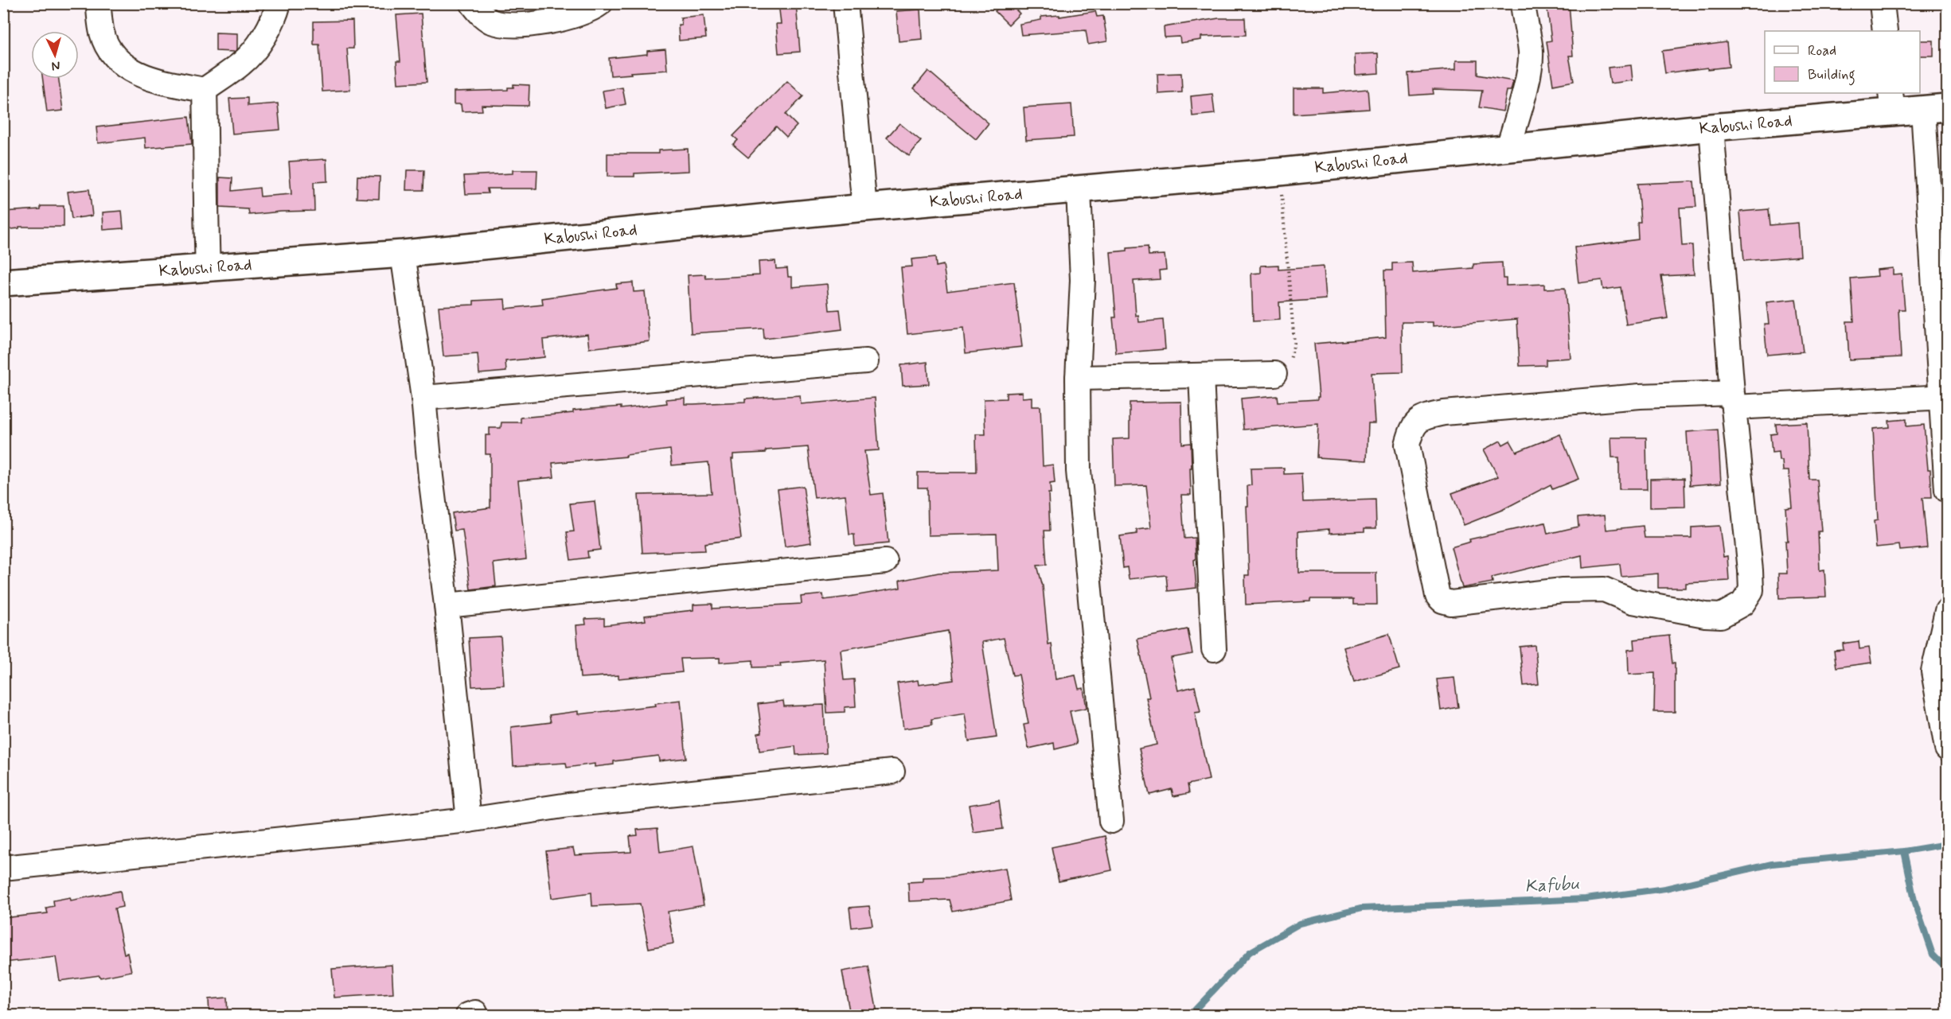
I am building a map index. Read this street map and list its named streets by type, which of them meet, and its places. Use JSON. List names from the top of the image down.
{
  "streets": {
    "main road": ["Kabushi Road"]
  },
  "water": ["Kafubu"],
  "legend": ["Road", "Building"],
  "north": "bottom"
}
